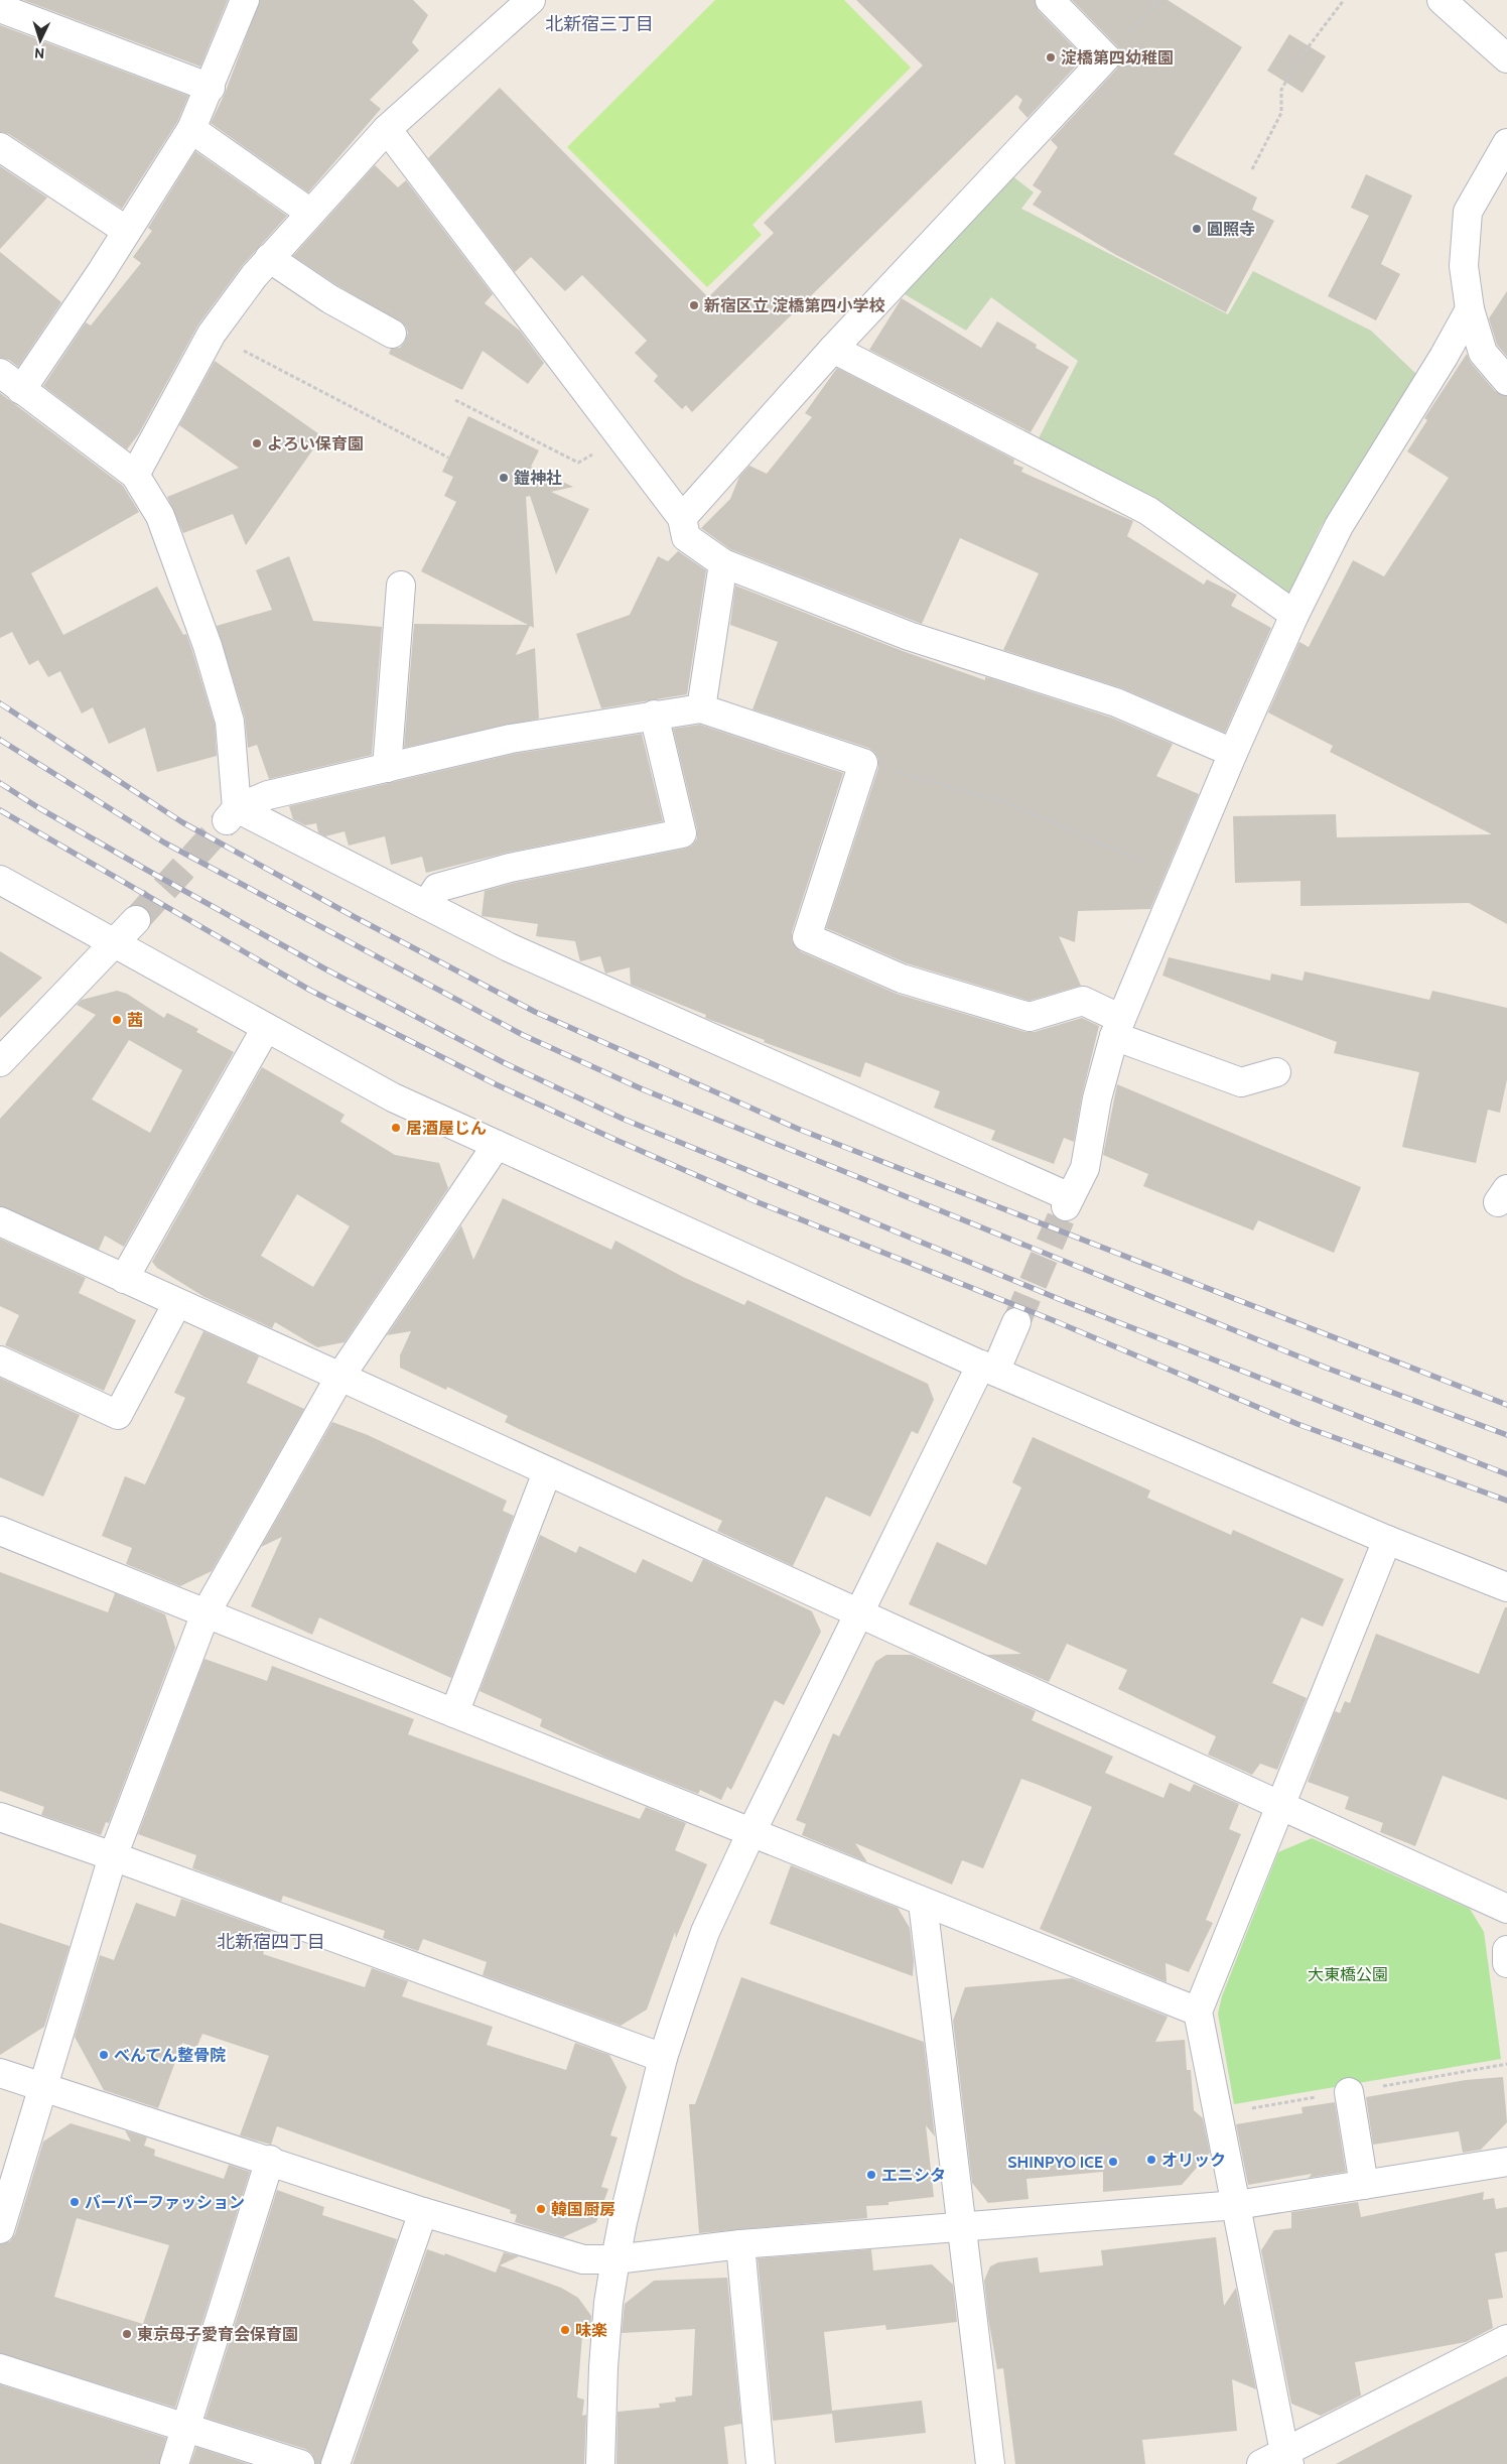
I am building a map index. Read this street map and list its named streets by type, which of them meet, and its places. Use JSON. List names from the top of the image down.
{
  "districts": ["北新宿三丁目", "北新宿四丁目"],
  "parks": ["大東橋公園"],
  "places": [
    "淀橋第四幼稚園",
    "圓照寺",
    "新宿区立 淀橋第四小学校",
    "よろい保育園",
    "鎧神社",
    "茜",
    "居酒屋じん",
    "べんてん整骨院",
    "オリック",
    "SHINPYO ICE",
    "エニシタ",
    "バーバーファッション",
    "韓国厨房",
    "味楽",
    "東京母子愛育会保育園"
  ],
  "north": "bottom"
}
